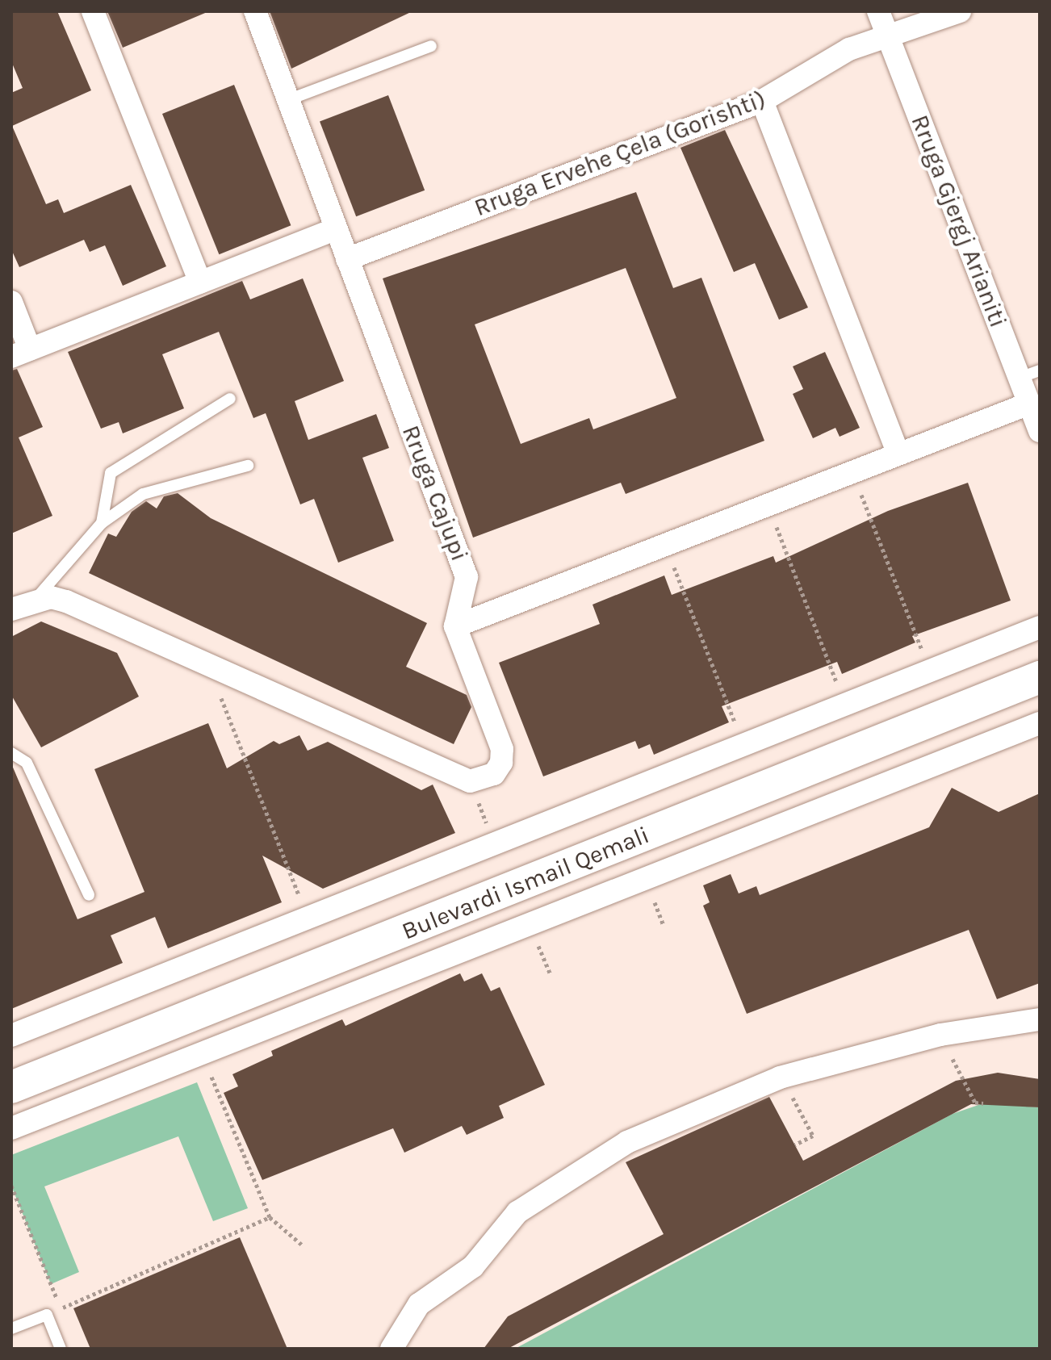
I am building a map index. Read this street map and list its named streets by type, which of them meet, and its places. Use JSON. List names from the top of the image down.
{
  "streets": {
    "main road": ["Bulevardi Ismail Qemali"],
    "street": ["Rruga Ervehe Çela (Gorishti)", "Rruga Gjergj Arianiti", "Rruga Cajupi"]
  },
  "crossings": [
    ["Rruga Ervehe Çela (Gorishti)", "Rruga Gjergj Arianiti"],
    ["Rruga Ervehe Çela (Gorishti)", "Rruga Cajupi"]
  ]
}
